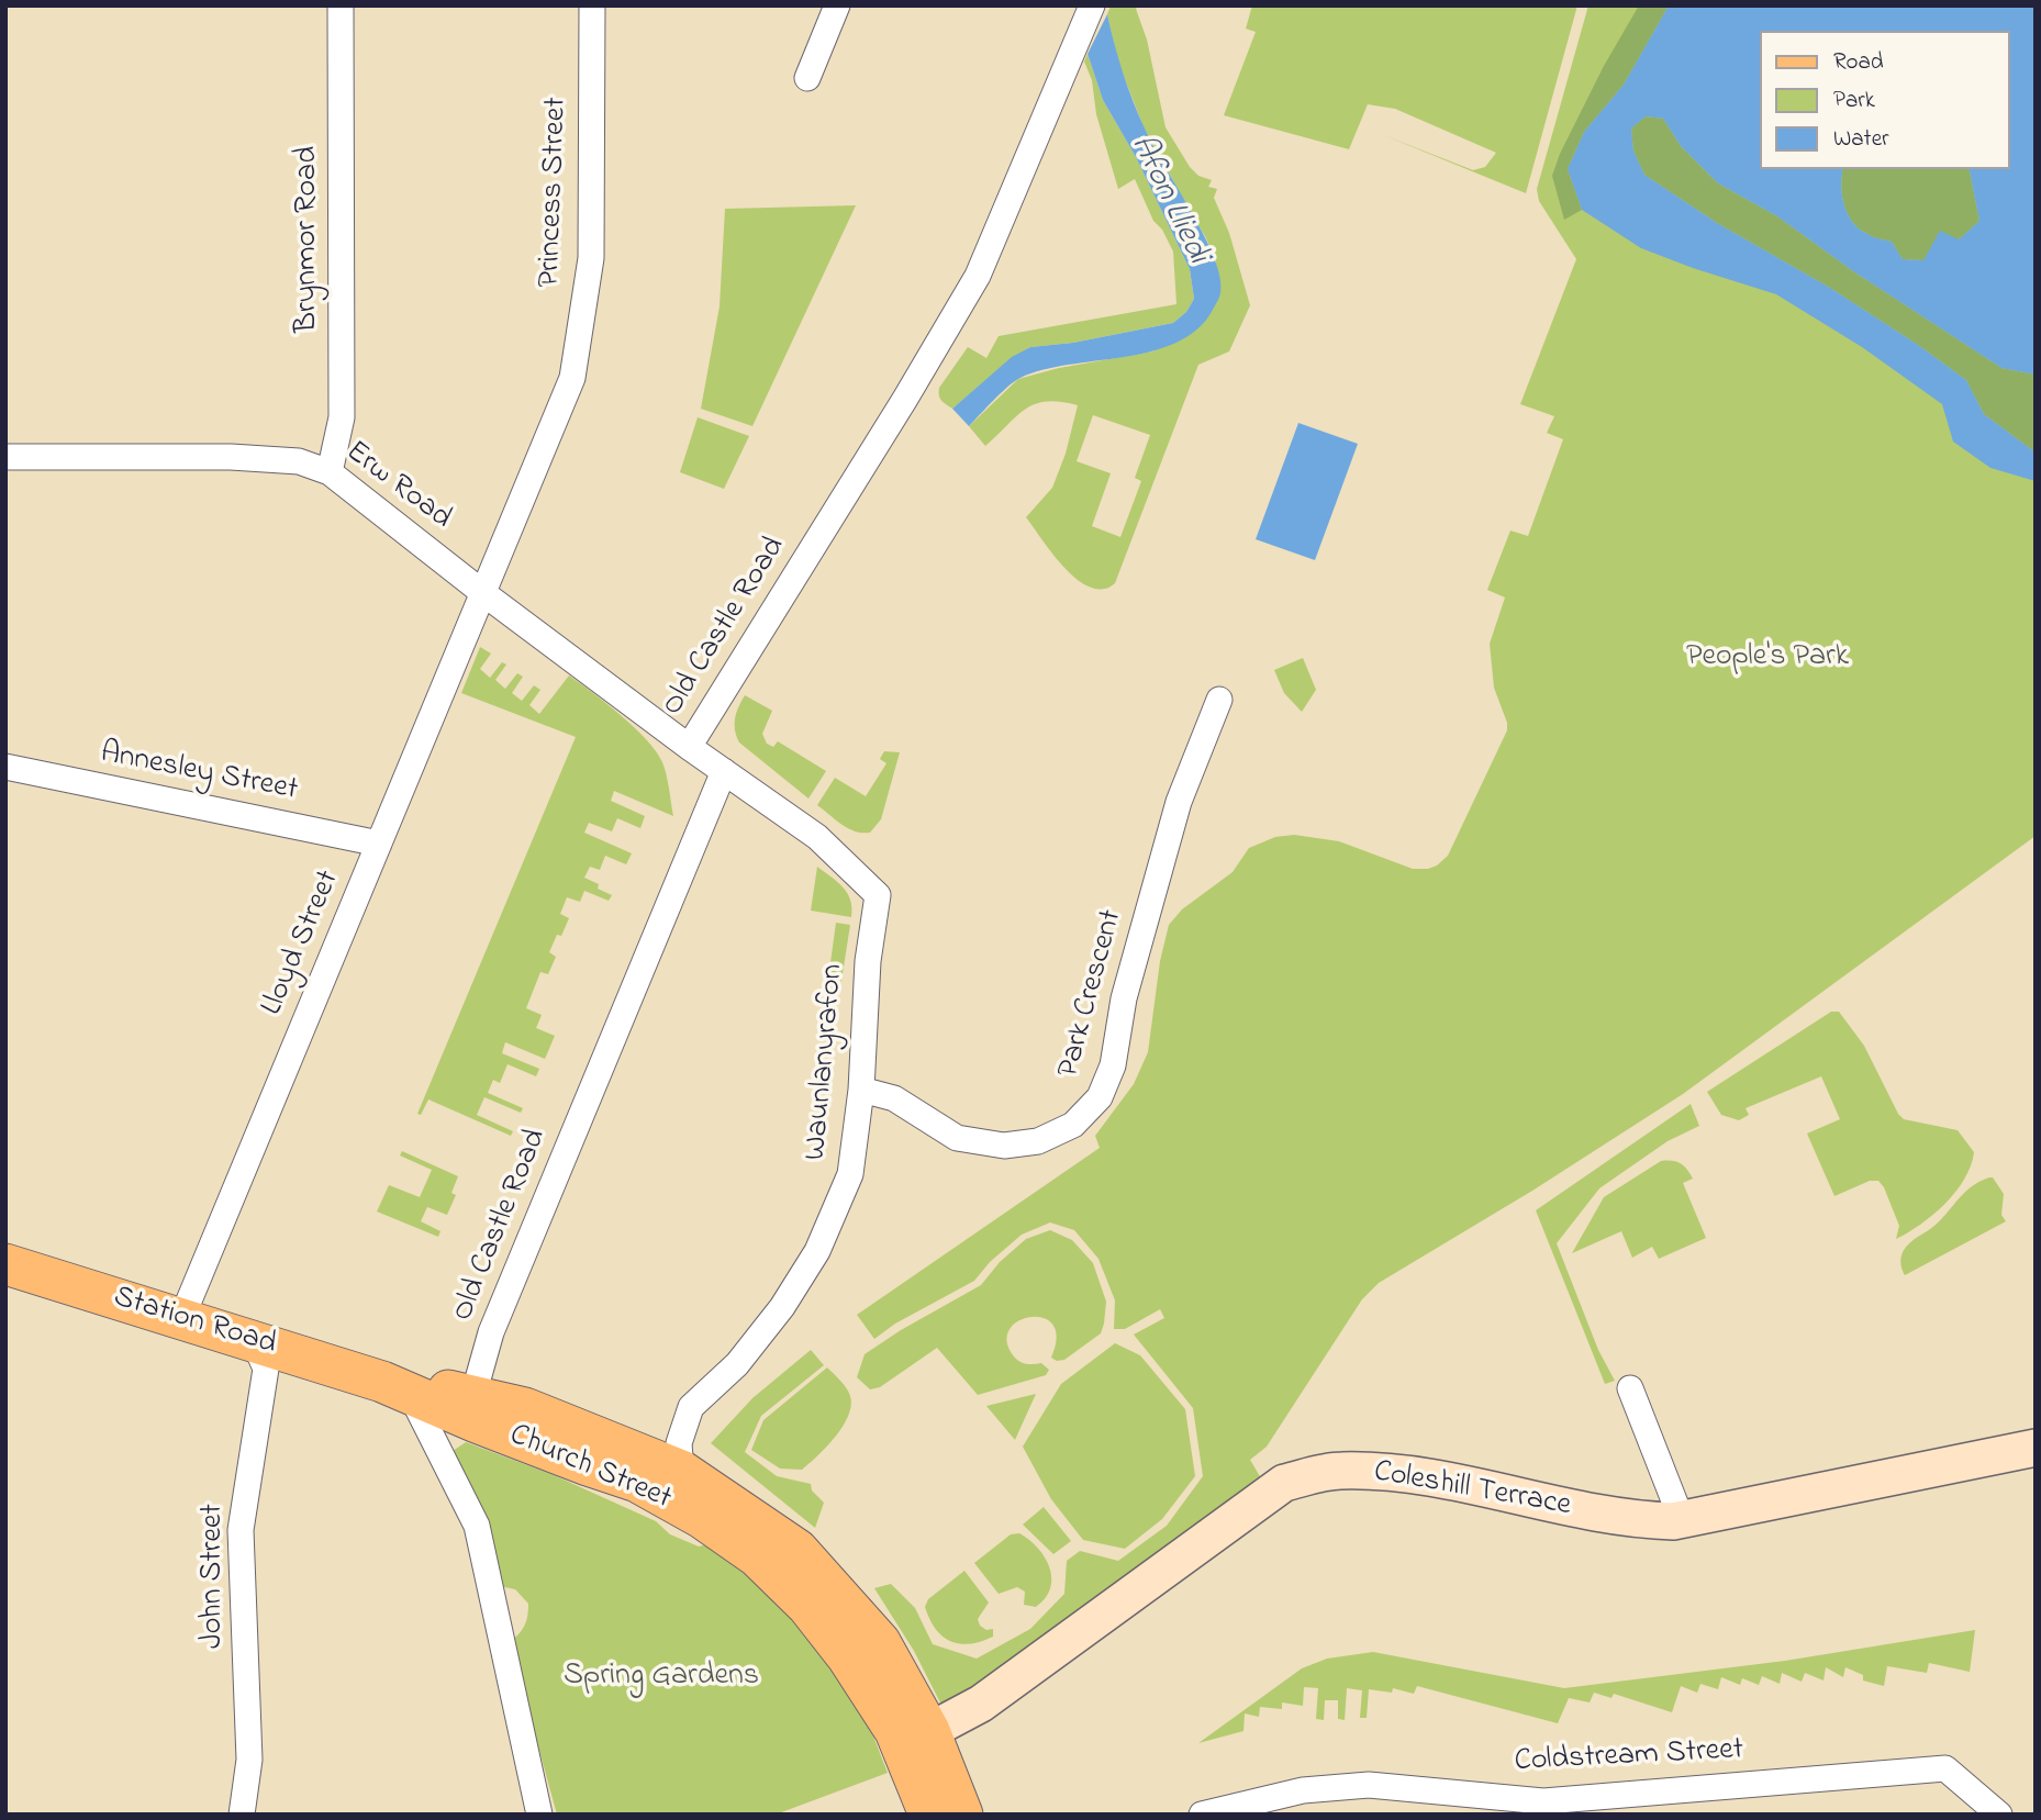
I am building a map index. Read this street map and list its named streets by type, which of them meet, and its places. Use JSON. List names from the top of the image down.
{
  "streets": {
    "main road": ["Station Road", "Church Street", "Coleshill Terrace"],
    "street": [
      "Princess Street",
      "Brynmor Road",
      "Erw Road",
      "Old Castle Road",
      "Annesley Street",
      "Lloyd Street",
      "Park Crescent",
      "Waunlanyrafon",
      "John Street",
      "Coldstream Street"
    ]
  },
  "crossings": [
    ["Princess Street", "Erw Road"],
    ["Princess Street", "Lloyd Street"],
    ["Brynmor Road", "Erw Road"],
    ["Erw Road", "Old Castle Road"],
    ["Erw Road", "Lloyd Street"],
    ["Old Castle Road", "Waunlanyrafon"],
    ["Old Castle Road", "Station Road"],
    ["Old Castle Road", "Church Street"],
    ["Annesley Street", "Lloyd Street"],
    ["Lloyd Street", "Station Road"],
    ["Park Crescent", "Waunlanyrafon"],
    ["Waunlanyrafon", "Church Street"],
    ["Station Road", "Church Street"],
    ["Station Road", "John Street"],
    ["Church Street", "Coleshill Terrace"]
  ],
  "water": ["Afon Lliedi"],
  "parks": ["People's Park", "Spring Gardens"],
  "legend": ["Road", "Park", "Water"]
}
